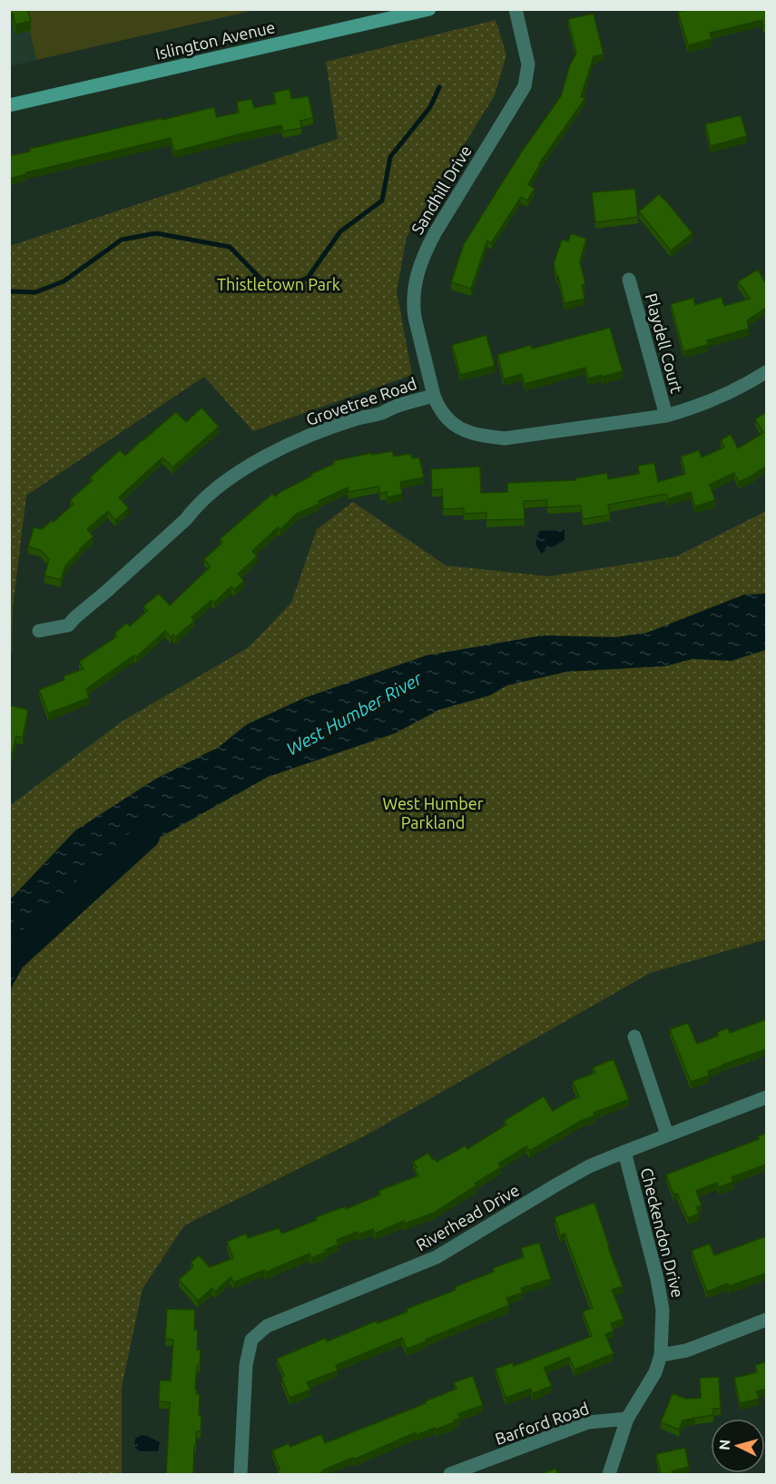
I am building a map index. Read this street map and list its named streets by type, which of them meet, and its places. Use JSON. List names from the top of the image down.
{
  "streets": {
    "main road": ["Islington Avenue"],
    "street": [
      "Sandhill Drive",
      "Playdell Court",
      "Grovetree Road",
      "Riverhead Drive",
      "Checkendon Drive",
      "Barford Road"
    ]
  },
  "crossings": [
    ["Sandhill Drive", "Grovetree Road"],
    ["Playdell Court", "Grovetree Road"],
    ["Riverhead Drive", "Checkendon Drive"]
  ],
  "water": ["West Humber River"],
  "parks": ["Thistletown Park", "West Humber Parkland"],
  "north": "left"
}
